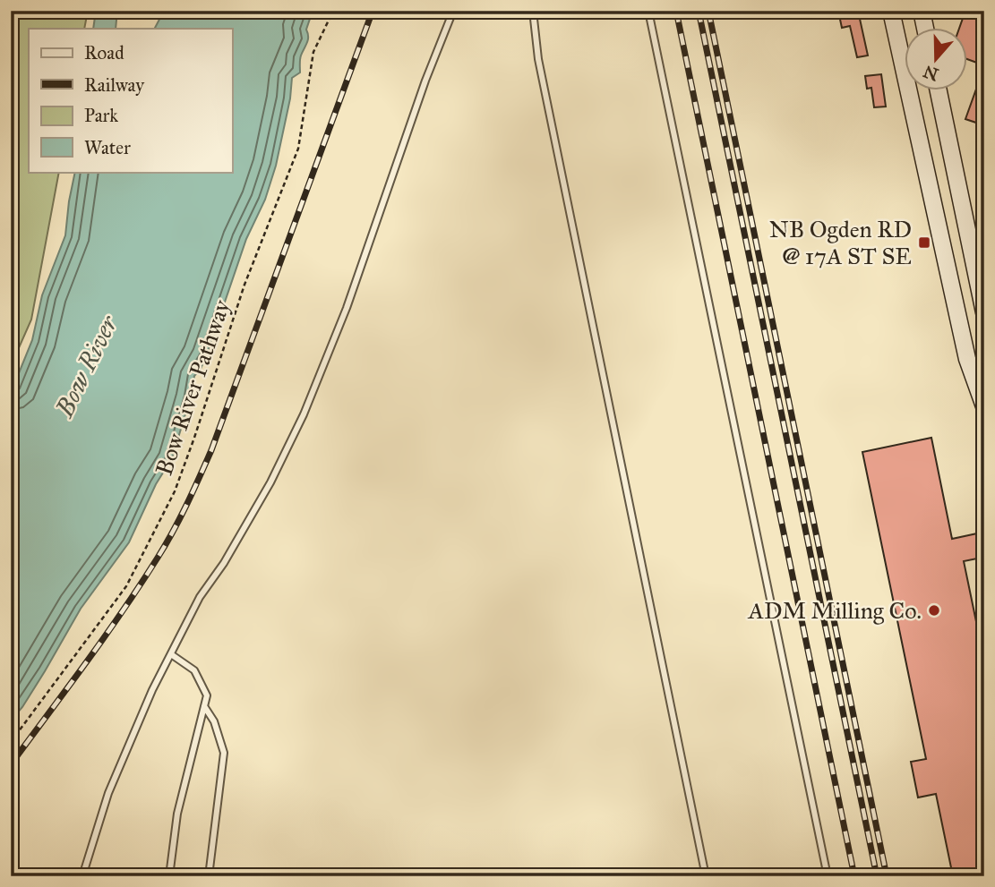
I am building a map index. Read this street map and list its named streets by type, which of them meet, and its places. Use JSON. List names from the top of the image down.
{
  "streets": {
    "path": ["Bow River Pathway"]
  },
  "water": ["Bow River"],
  "places": {
    "transit": ["NB Ogden RD @ 17A ST SE"],
    "other": ["ADM Milling Co."]
  },
  "legend": [
    "Road",
    "Railway",
    "Park",
    "Water"
  ],
  "north": "bottom"
}
